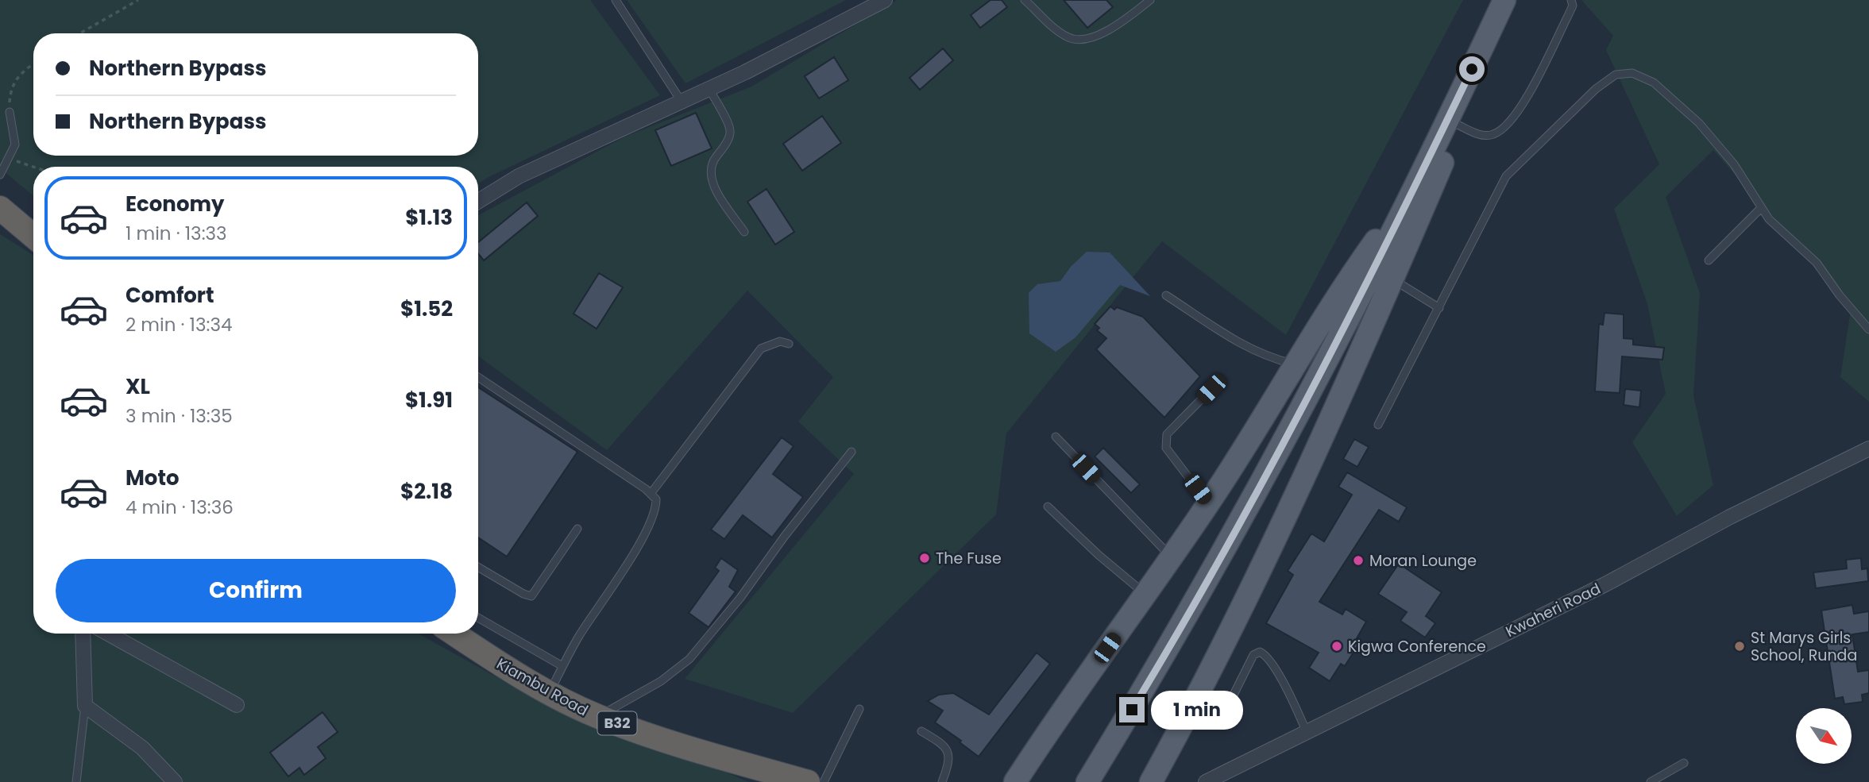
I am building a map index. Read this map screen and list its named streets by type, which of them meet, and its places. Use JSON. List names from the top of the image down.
{
  "streets": {
    "highway": ["Kiambu Road", "B32"],
    "street": ["Kwaheri Road"]
  },
  "places": [
    "The Fuse",
    "Moran Lounge",
    "Kigwa Conference",
    "St Marys Girls School, Runda"
  ],
  "north": "bottom right",
  "page": {
    "banner": ["Northern Bypass", "Northern Bypass"],
    "list": [
      {
        "name": "Economy",
        "note": "1 min · 13:33",
        "value": "$1.13"
      },
      {
        "name": "Comfort",
        "note": "2 min · 13:34",
        "value": "$1.52"
      },
      {
        "name": "XL",
        "note": "3 min · 13:35",
        "value": "$1.91"
      },
      {
        "name": "Moto",
        "note": "4 min · 13:36",
        "value": "$2.18"
      }
    ],
    "buttons": "Confirm",
    "bubble": "1 min"
  }
}
